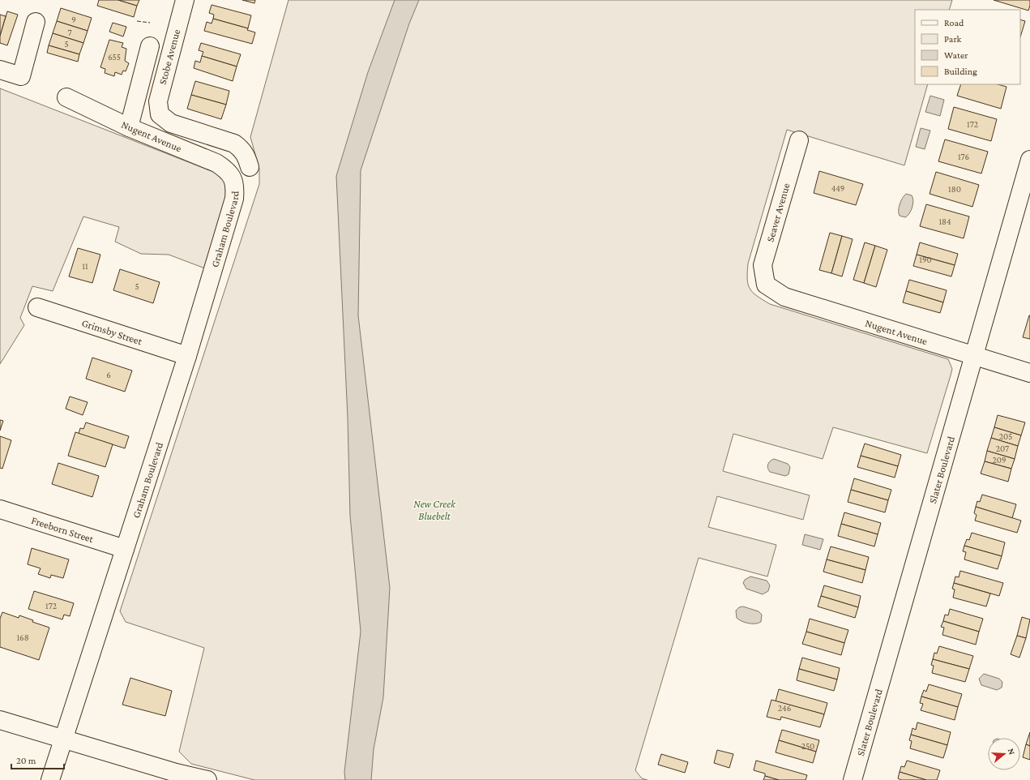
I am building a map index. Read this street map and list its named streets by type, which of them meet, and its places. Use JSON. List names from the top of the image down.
{
  "streets": {
    "street": [
      "Stobe Avenue",
      "Nugent Avenue",
      "Seaver Avenue",
      "Graham Boulevard",
      "Grimsby Street",
      "Slater Boulevard",
      "Freeborn Street"
    ]
  },
  "crossings": [
    ["Stobe Avenue", "Nugent Avenue"],
    ["Nugent Avenue", "Seaver Avenue"],
    ["Nugent Avenue", "Graham Boulevard"],
    ["Nugent Avenue", "Slater Boulevard"],
    ["Graham Boulevard", "Grimsby Street"],
    ["Graham Boulevard", "Freeborn Street"]
  ],
  "parks": ["New Creek Bluebelt"],
  "house_numbers": [
    "9",
    "7",
    "5",
    "655",
    "172",
    "176",
    "449",
    "180",
    "184",
    "190",
    "11",
    "5",
    "6",
    "205",
    "207",
    "209",
    "172",
    "168",
    "246",
    "250"
  ],
  "legend": [
    "Road",
    "Park",
    "Water",
    "Building"
  ],
  "scale_bar": "20 m",
  "north": "right"
}
